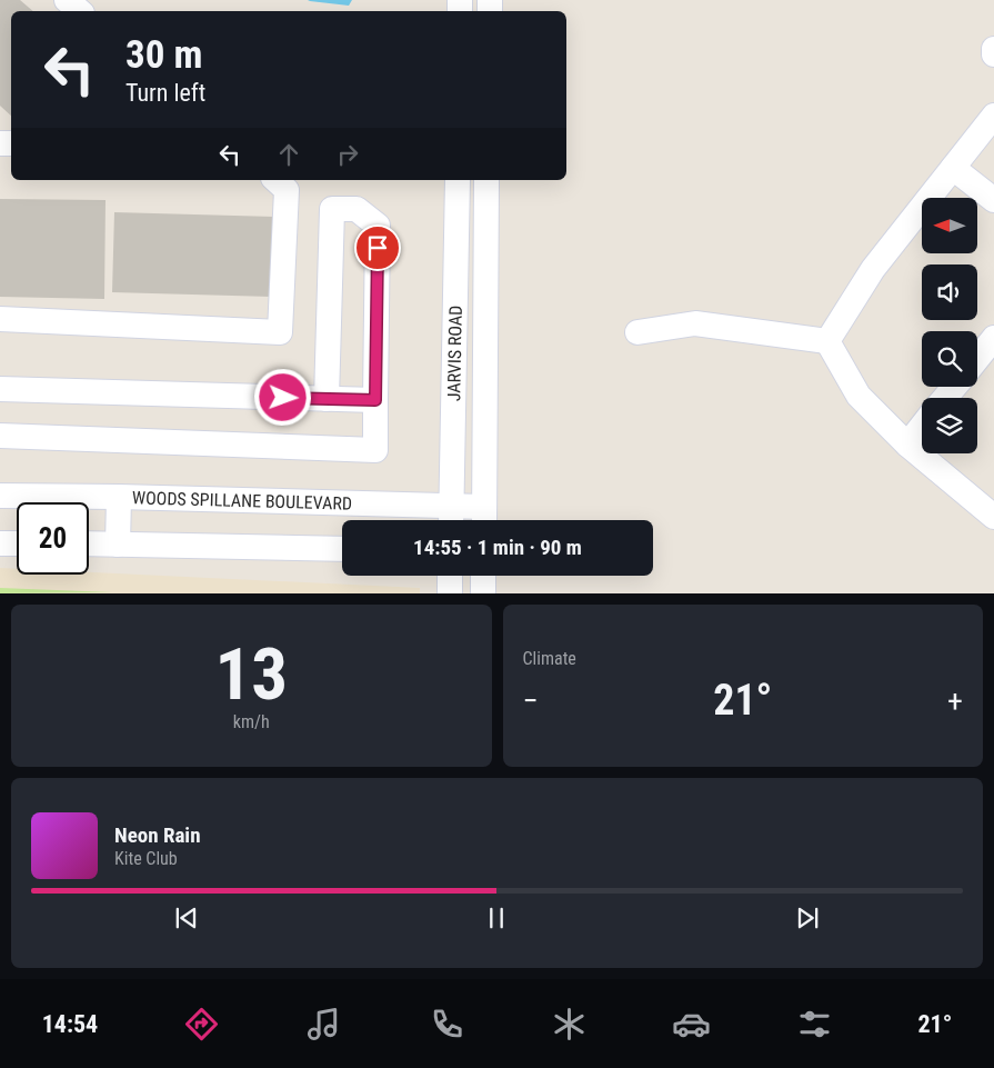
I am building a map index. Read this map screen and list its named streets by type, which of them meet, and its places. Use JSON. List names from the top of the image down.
{
  "streets": {
    "street": ["JARVIS ROAD", "WOODS SPILLANE BOULEVARD"]
  },
  "crossings": [
    ["JARVIS ROAD", "WOODS SPILLANE BOULEVARD"]
  ],
  "north": "left",
  "page": {
    "turn": ["30 m", "Turn left"],
    "limit": "20",
    "trip": "14:55 · 1 min · 90 m",
    "tile": [
      ["13", "km/h"],
      "Climate"
    ],
    "heat": ["−", "21°", "+"],
    "song": ["Neon Rain", "Kite Club"],
    "tabs": ["14:54", "21°"]
  }
}
